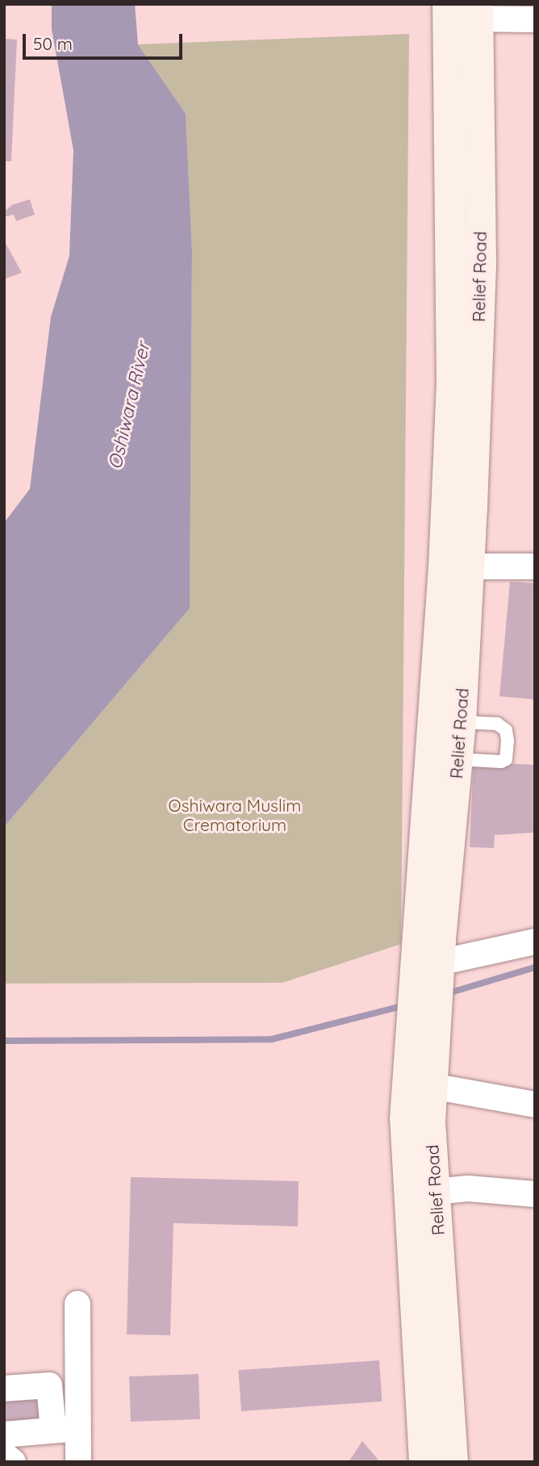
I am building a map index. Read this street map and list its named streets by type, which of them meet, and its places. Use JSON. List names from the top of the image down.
{
  "streets": {
    "street": ["Relief Road"]
  },
  "water": ["Oshiwara River"],
  "parks": ["Oshiwara Muslim Crematorium"],
  "scale_bar": "50 m"
}
